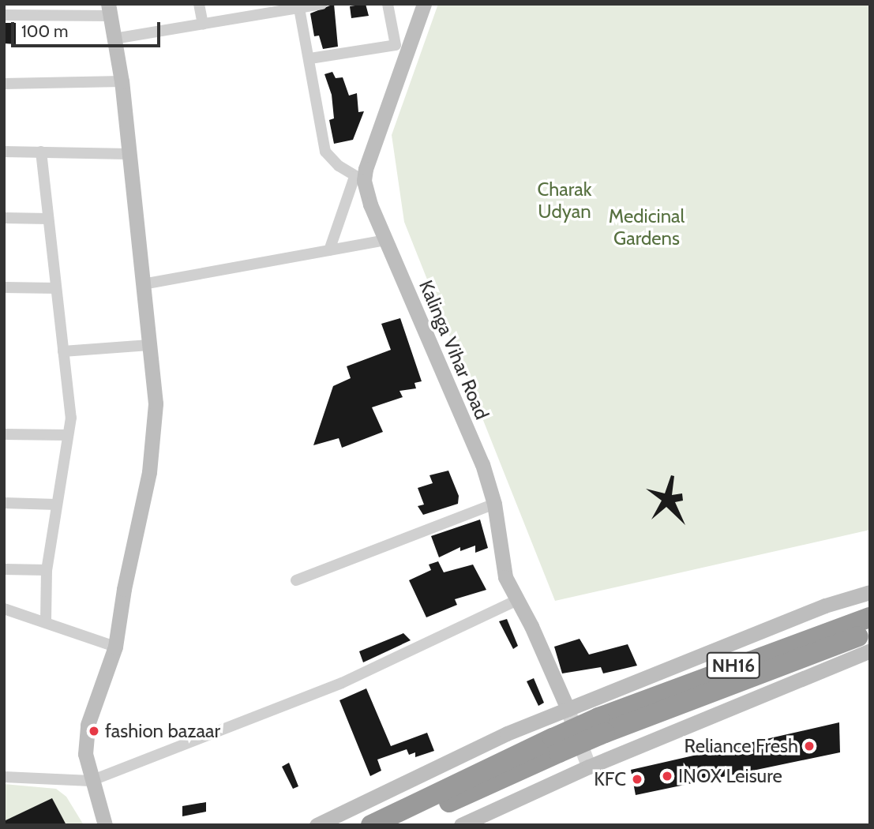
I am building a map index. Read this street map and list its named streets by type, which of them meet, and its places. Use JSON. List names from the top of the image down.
{
  "streets": {
    "highway": ["NH16"],
    "street": ["Kalinga Vihar Road"]
  },
  "parks": ["Charak Udyan", "Medicinal Gardens"],
  "places": [
    "fashion bazaar",
    "Reliance Fresh",
    "INOX Leisure",
    "KFC"
  ],
  "scale_bar": "100 m"
}
